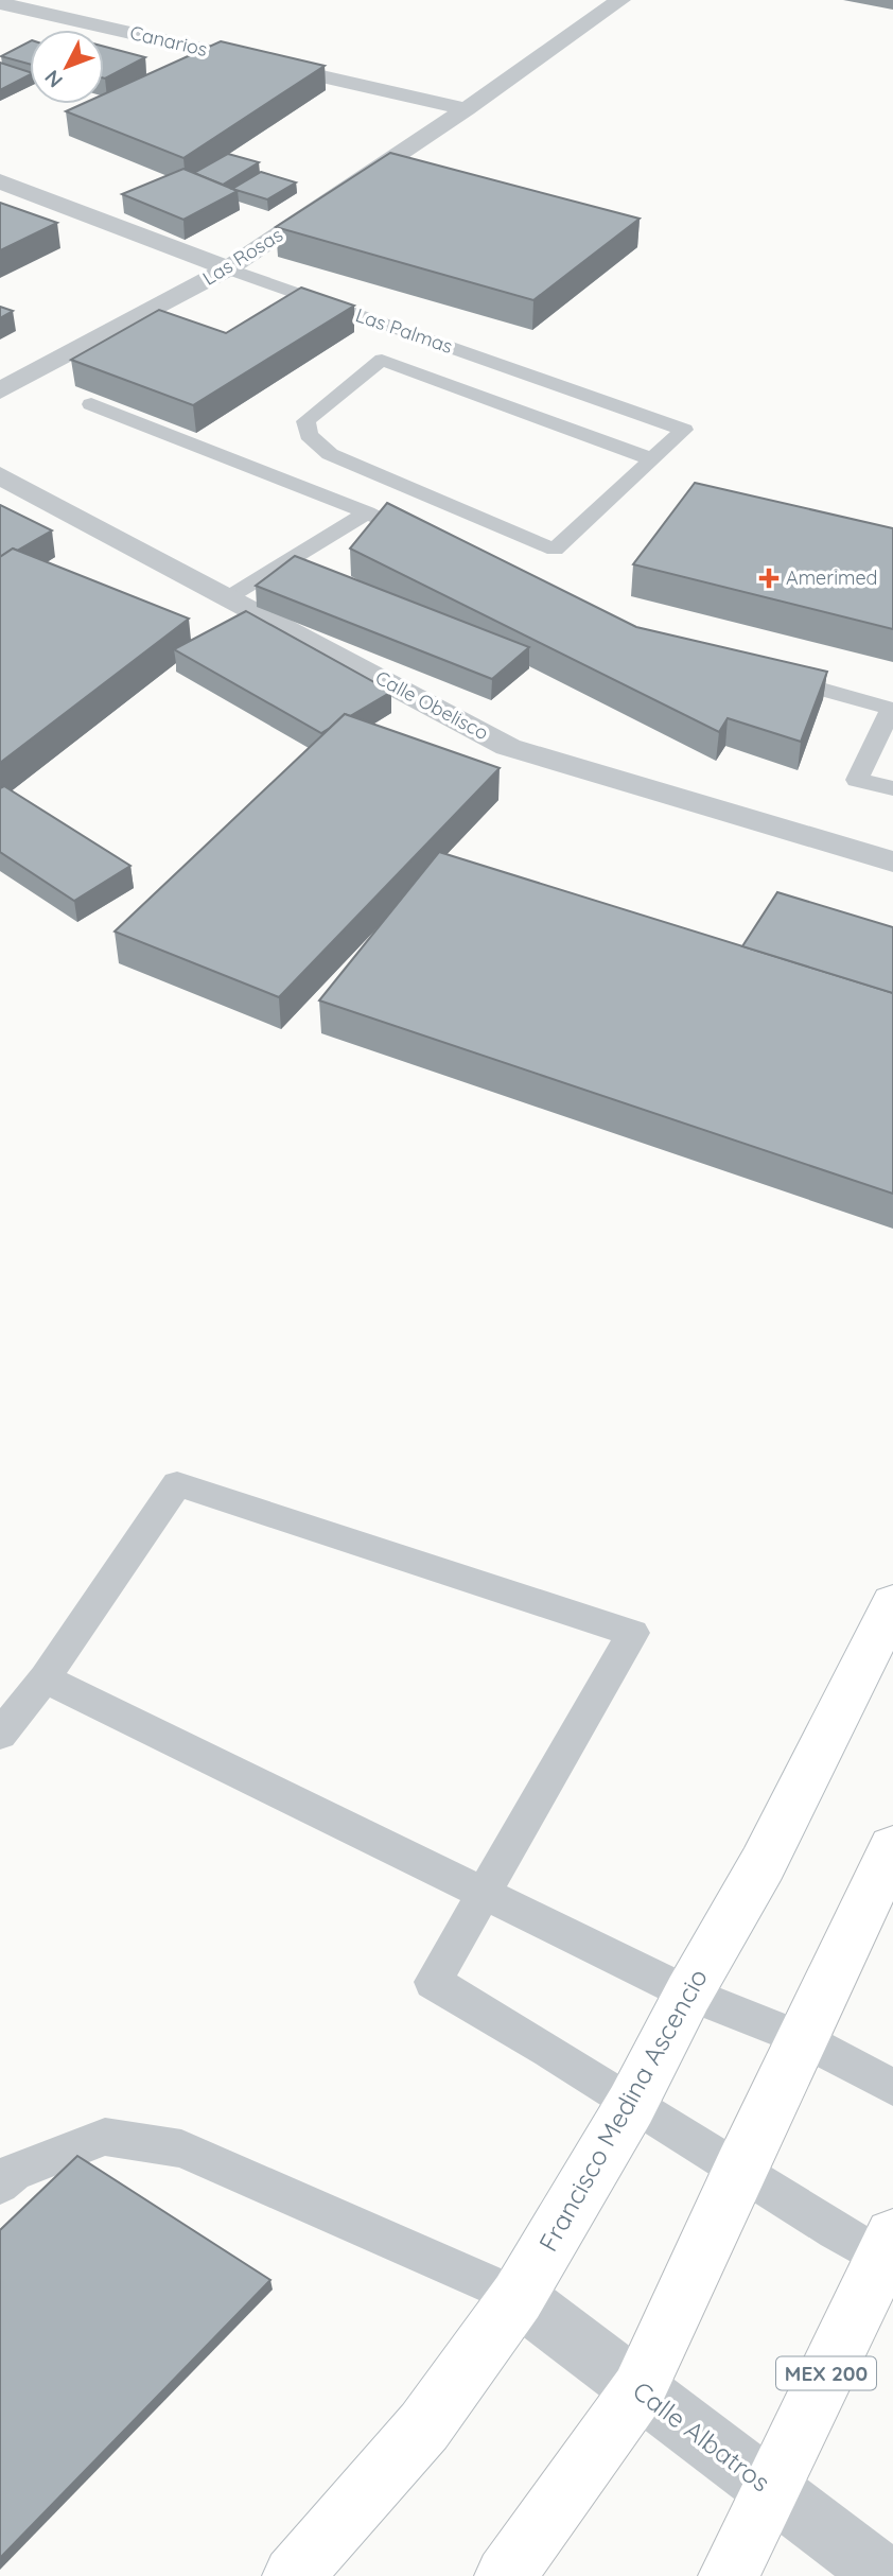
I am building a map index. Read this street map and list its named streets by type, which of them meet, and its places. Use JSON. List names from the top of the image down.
{
  "streets": {
    "main road": ["Francisco Medina Ascencio", "MEX 200"],
    "street": [
      "Canarios",
      "Las Rosas",
      "Las Palmas",
      "Calle Obelisco",
      "Calle Albatros"
    ]
  },
  "crossings": [
    ["Canarios", "Las Rosas"],
    ["Las Rosas", "Las Palmas"],
    ["Francisco Medina Ascencio", "Calle Albatros"],
    ["MEX 200", "Calle Albatros"]
  ],
  "places": {
    "health": ["Amerimed"]
  },
  "north": "bottom left"
}
